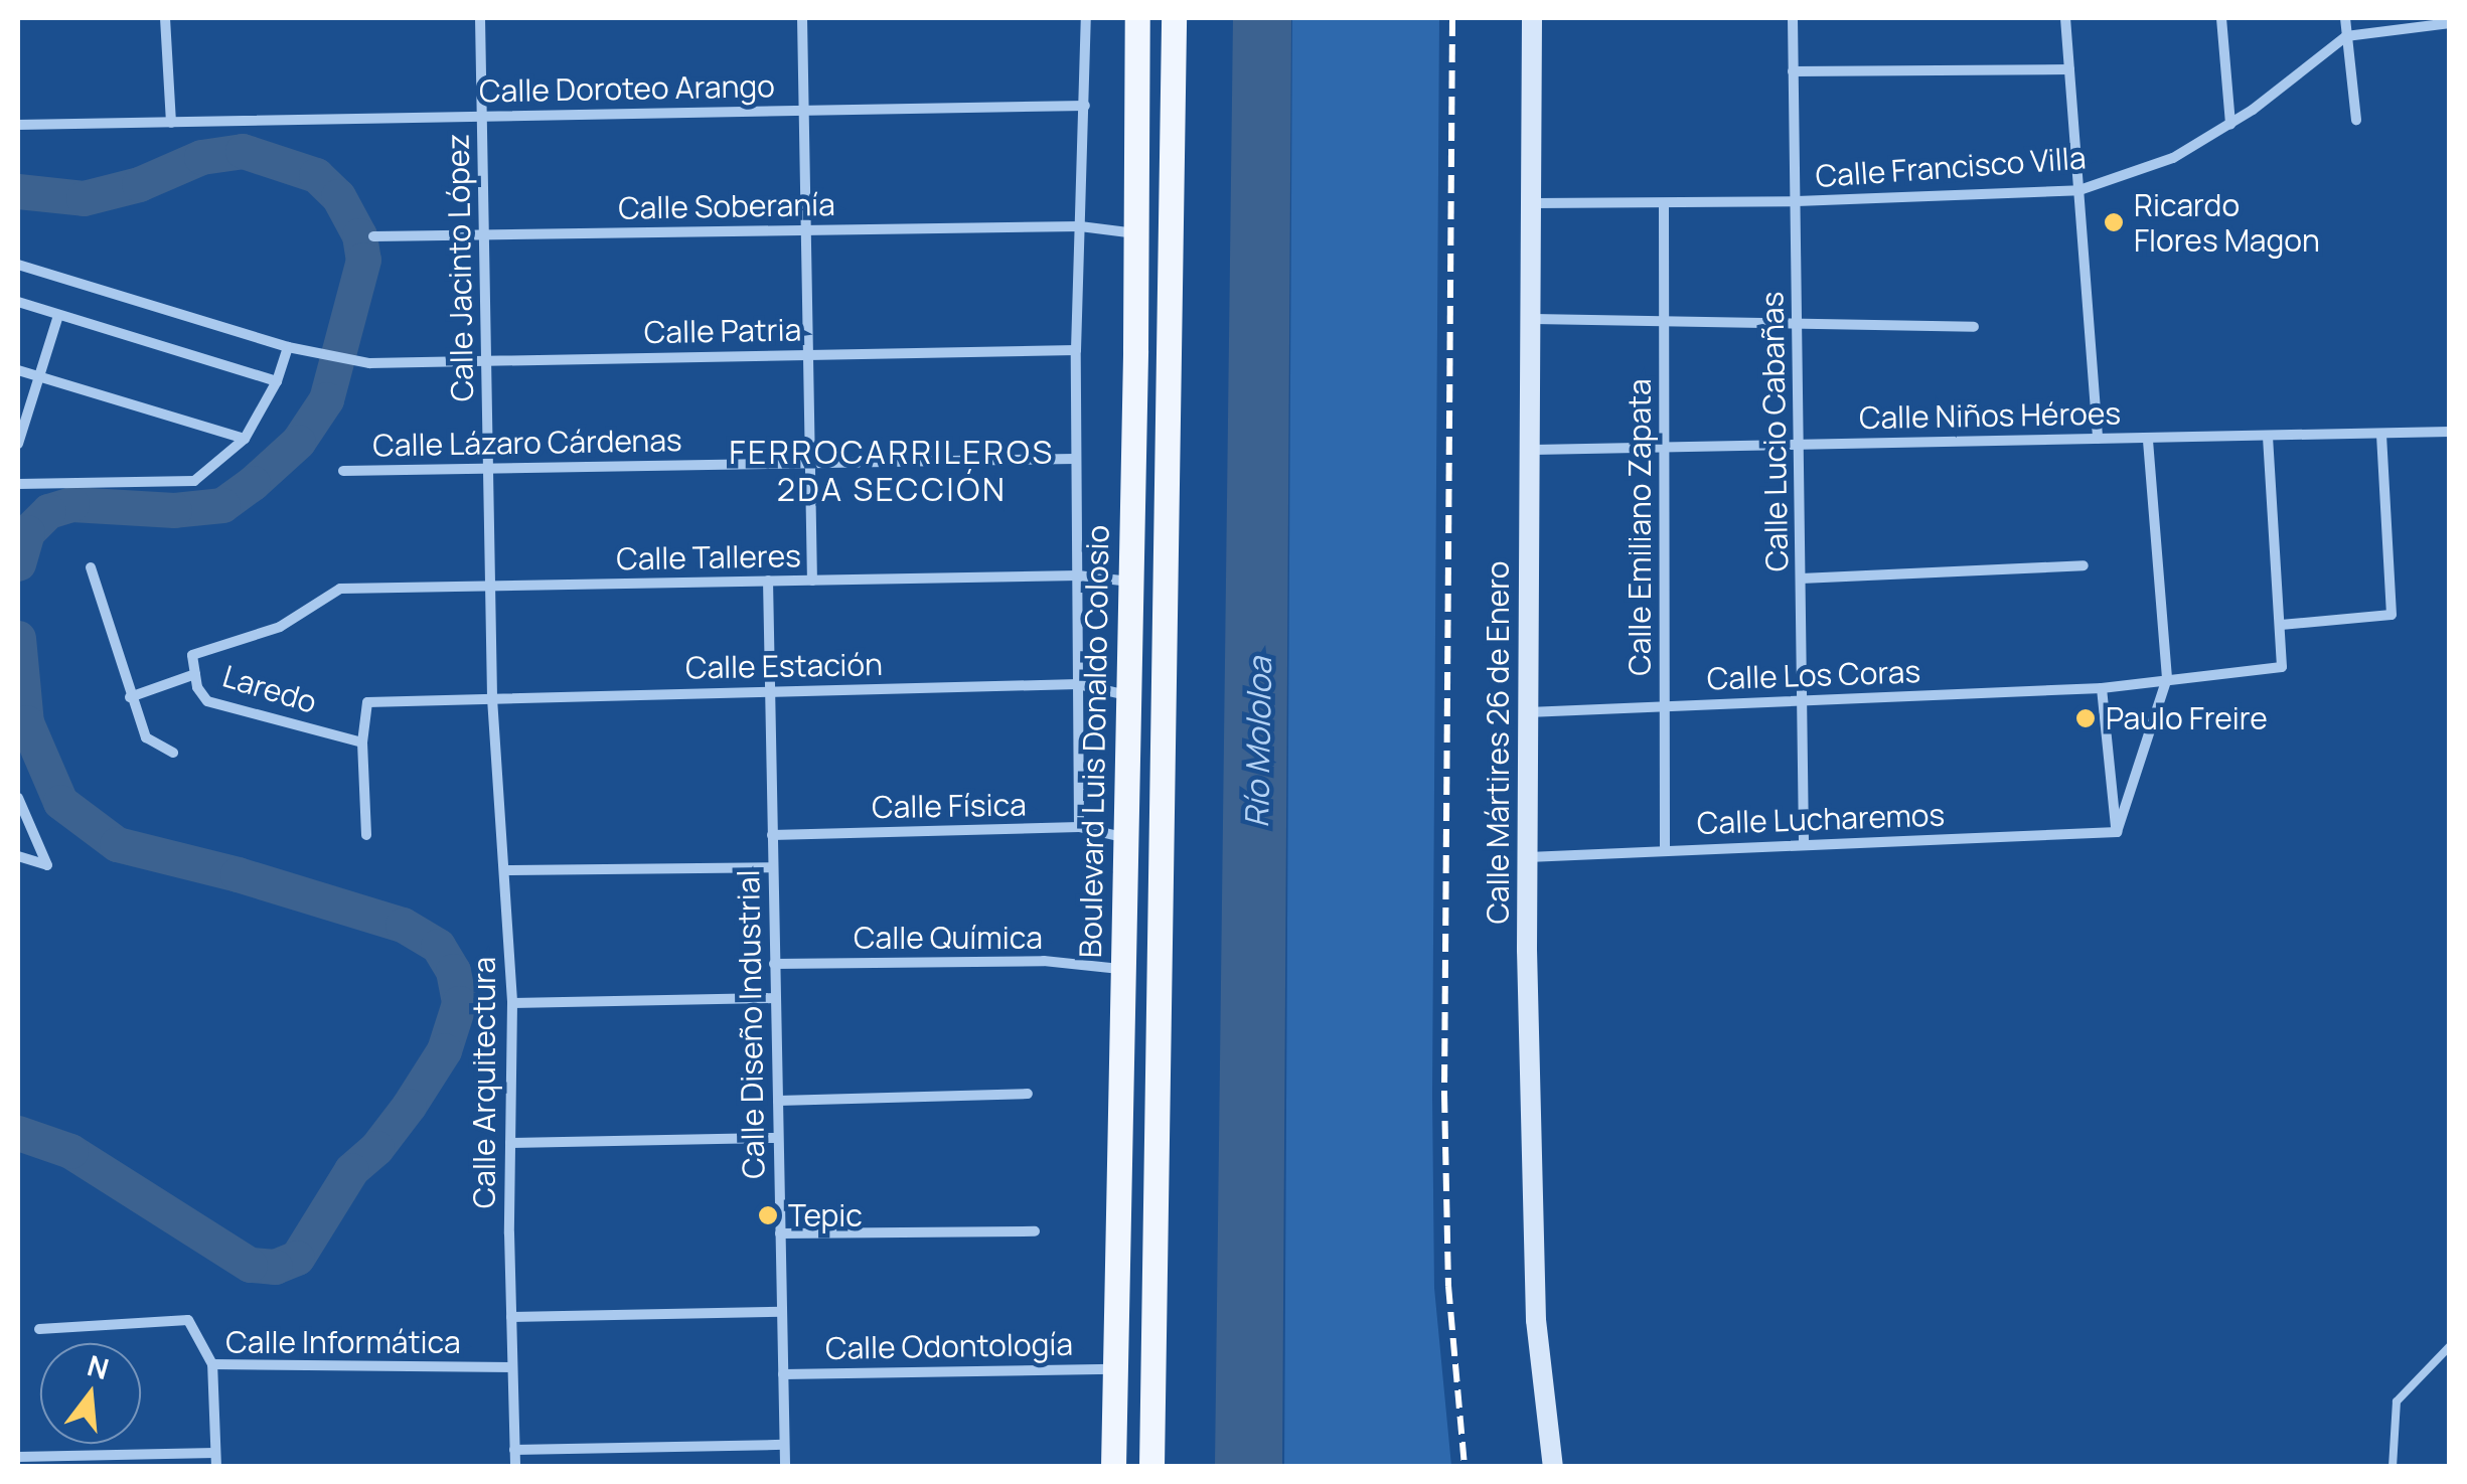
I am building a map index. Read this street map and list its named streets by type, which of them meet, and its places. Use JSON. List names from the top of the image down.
{
  "streets": {
    "main road": ["Boulevard Luis Donaldo Colosio"],
    "street": [
      "Calle Doroteo Arango",
      "Calle Francisco Villa",
      "Calle Soberanía",
      "Calle Jacinto López",
      "Calle Patria",
      "Calle Niños Héroes",
      "Calle Lucio Cabañas",
      "Calle Lázaro Cárdenas",
      "Calle Emiliano Zapata",
      "Calle Talleres",
      "Calle Estación",
      "Calle Los Coras",
      "Laredo",
      "Calle Mártires 26 de Enero",
      "Calle Física",
      "Calle Lucharemos",
      "Calle Química",
      "Calle Diseño Industrial",
      "Calle Arquitectura",
      "Calle Informática",
      "Calle Odontología"
    ]
  },
  "crossings": [
    ["Calle Doroteo Arango", "Calle Jacinto López"],
    ["Calle Doroteo Arango", "Boulevard Luis Donaldo Colosio"],
    ["Calle Francisco Villa", "Calle Lucio Cabañas"],
    ["Calle Francisco Villa", "Calle Emiliano Zapata"],
    ["Calle Francisco Villa", "Calle Mártires 26 de Enero"],
    ["Calle Soberanía", "Calle Jacinto López"],
    ["Calle Soberanía", "Boulevard Luis Donaldo Colosio"],
    ["Calle Jacinto López", "Calle Patria"],
    ["Calle Jacinto López", "Calle Lázaro Cárdenas"],
    ["Calle Jacinto López", "Calle Talleres"],
    ["Calle Jacinto López", "Calle Estación"],
    ["Calle Jacinto López", "Calle Arquitectura"],
    ["Calle Patria", "Boulevard Luis Donaldo Colosio"],
    ["Calle Niños Héroes", "Calle Lucio Cabañas"],
    ["Calle Niños Héroes", "Calle Emiliano Zapata"],
    ["Calle Niños Héroes", "Calle Mártires 26 de Enero"],
    ["Calle Lucio Cabañas", "Calle Los Coras"],
    ["Calle Lucio Cabañas", "Calle Lucharemos"],
    ["Calle Lázaro Cárdenas", "Boulevard Luis Donaldo Colosio"],
    ["Calle Emiliano Zapata", "Calle Los Coras"],
    ["Calle Emiliano Zapata", "Calle Lucharemos"],
    ["Calle Talleres", "Laredo"],
    ["Calle Talleres", "Boulevard Luis Donaldo Colosio"],
    ["Calle Talleres", "Calle Diseño Industrial"],
    ["Calle Estación", "Boulevard Luis Donaldo Colosio"],
    ["Calle Estación", "Calle Diseño Industrial"],
    ["Calle Estación", "Calle Arquitectura"],
    ["Calle Los Coras", "Calle Mártires 26 de Enero"],
    ["Boulevard Luis Donaldo Colosio", "Calle Física"],
    ["Boulevard Luis Donaldo Colosio", "Calle Química"],
    ["Boulevard Luis Donaldo Colosio", "Calle Odontología"],
    ["Calle Mártires 26 de Enero", "Calle Lucharemos"],
    ["Calle Física", "Calle Diseño Industrial"],
    ["Calle Química", "Calle Diseño Industrial"],
    ["Calle Diseño Industrial", "Calle Odontología"],
    ["Calle Arquitectura", "Calle Informática"]
  ],
  "districts": ["FERROCARRILEROS 2DA SECCIÓN"],
  "water": ["Río Mololoa"],
  "places": ["Ricardo Flores Magon", "Paulo Freire", "Tepic"],
  "north": "top"
}
